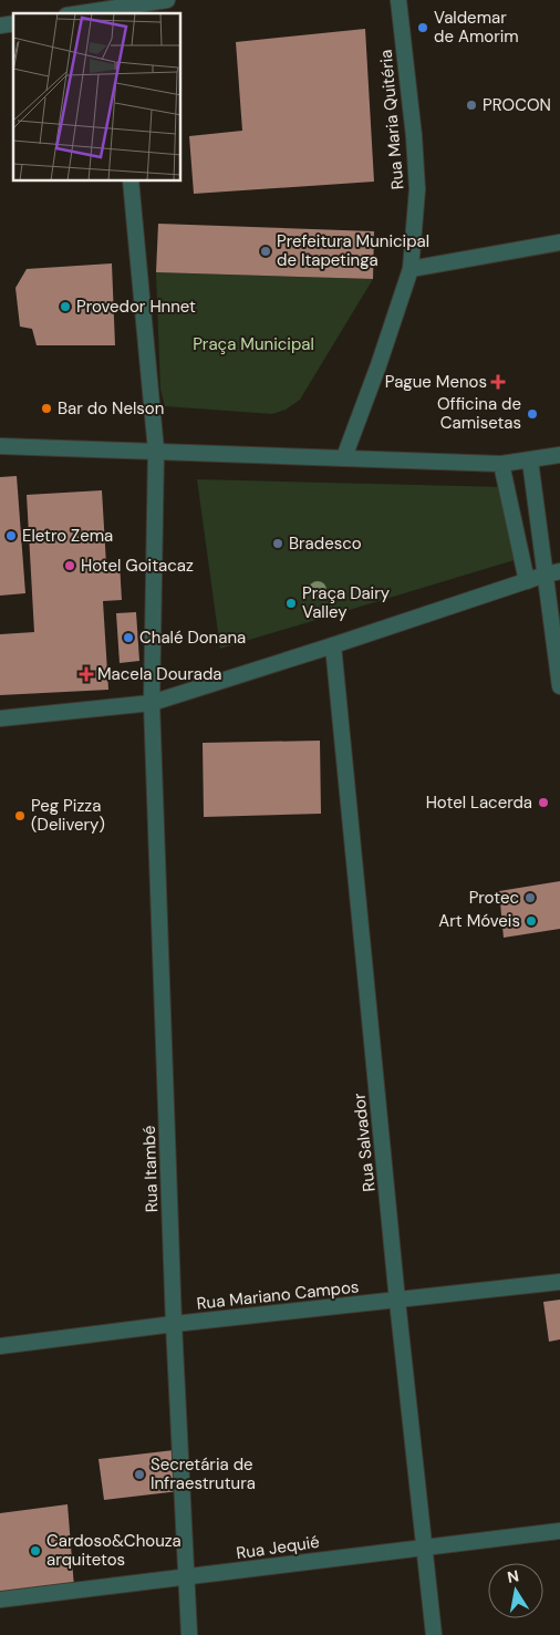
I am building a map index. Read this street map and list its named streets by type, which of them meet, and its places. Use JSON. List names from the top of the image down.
{
  "streets": {
    "street": [
      "Rua Maria Quitéria",
      "Rua Salvador",
      "Rua Itambé",
      "Rua Mariano Campos",
      "Rua Jequié"
    ]
  },
  "crossings": [
    ["Rua Salvador", "Rua Mariano Campos"],
    ["Rua Salvador", "Rua Jequié"],
    ["Rua Itambé", "Rua Mariano Campos"],
    ["Rua Itambé", "Rua Jequié"]
  ],
  "parks": ["Praça Municipal"],
  "places": {
    "other": [
      "Valdemar de Amorim",
      "PROCON",
      "Prefeitura Municipal de Itapetinga",
      "Provedor Hnnet",
      "Bar do Nelson",
      "Officina de Camisetas",
      "Eletro Zema",
      "Bradesco",
      "Hotel Goitacaz",
      "Praça Dairy Valley",
      "Chalé Donana",
      "Hotel Lacerda",
      "Peg Pizza (Delivery)",
      "Protec",
      "Art Móveis",
      "Secretária de Infraestrutura",
      "Cardoso&Chouza arquitetos"
    ],
    "health": ["Pague Menos", "Macela Dourada"]
  },
  "north": "top"
}
